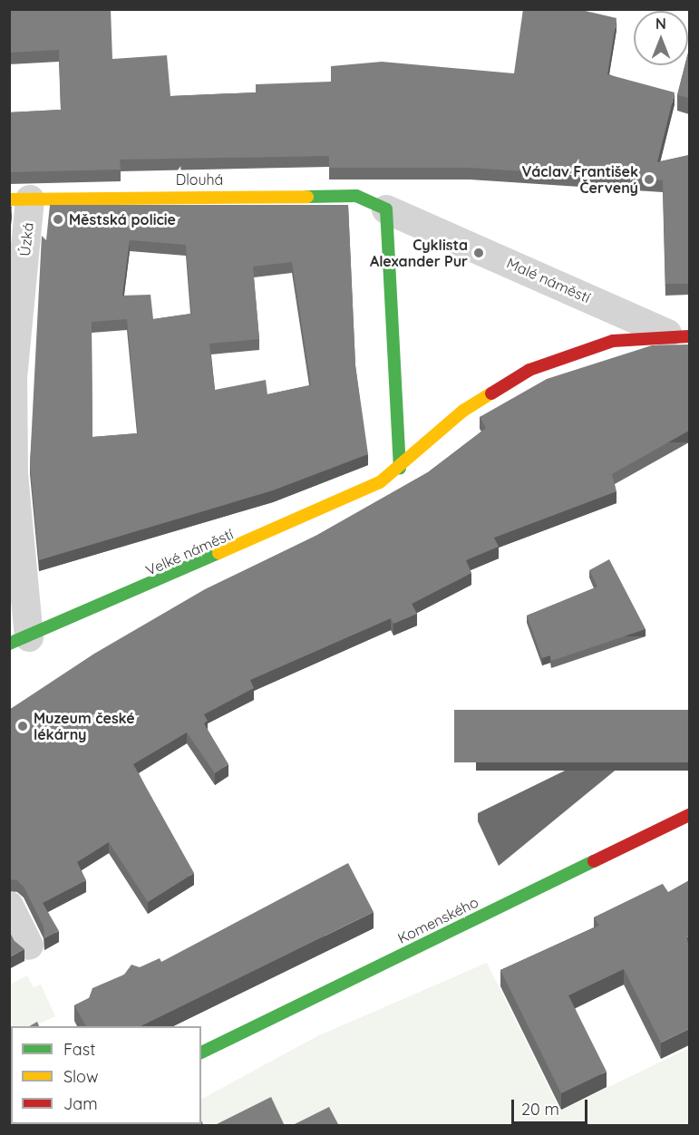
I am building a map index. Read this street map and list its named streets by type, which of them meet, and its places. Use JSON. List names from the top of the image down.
{
  "streets": {
    "street": [
      "Dlouhá",
      "Úzká",
      "Malé náměstí",
      "Velké náměstí",
      "Komenského"
    ]
  },
  "crossings": [
    ["Dlouhá", "Úzká"],
    ["Dlouhá", "Malé náměstí"],
    ["Úzká", "Velké náměstí"],
    ["Malé náměstí", "Velké náměstí"]
  ],
  "places": [
    "Václav František Červený",
    "Městská policie",
    "Cyklista Alexander Pur",
    "Muzeum české lékárny"
  ],
  "legend": ["Fast", "Slow", "Jam"],
  "scale_bar": "20 m",
  "north": "top"
}
